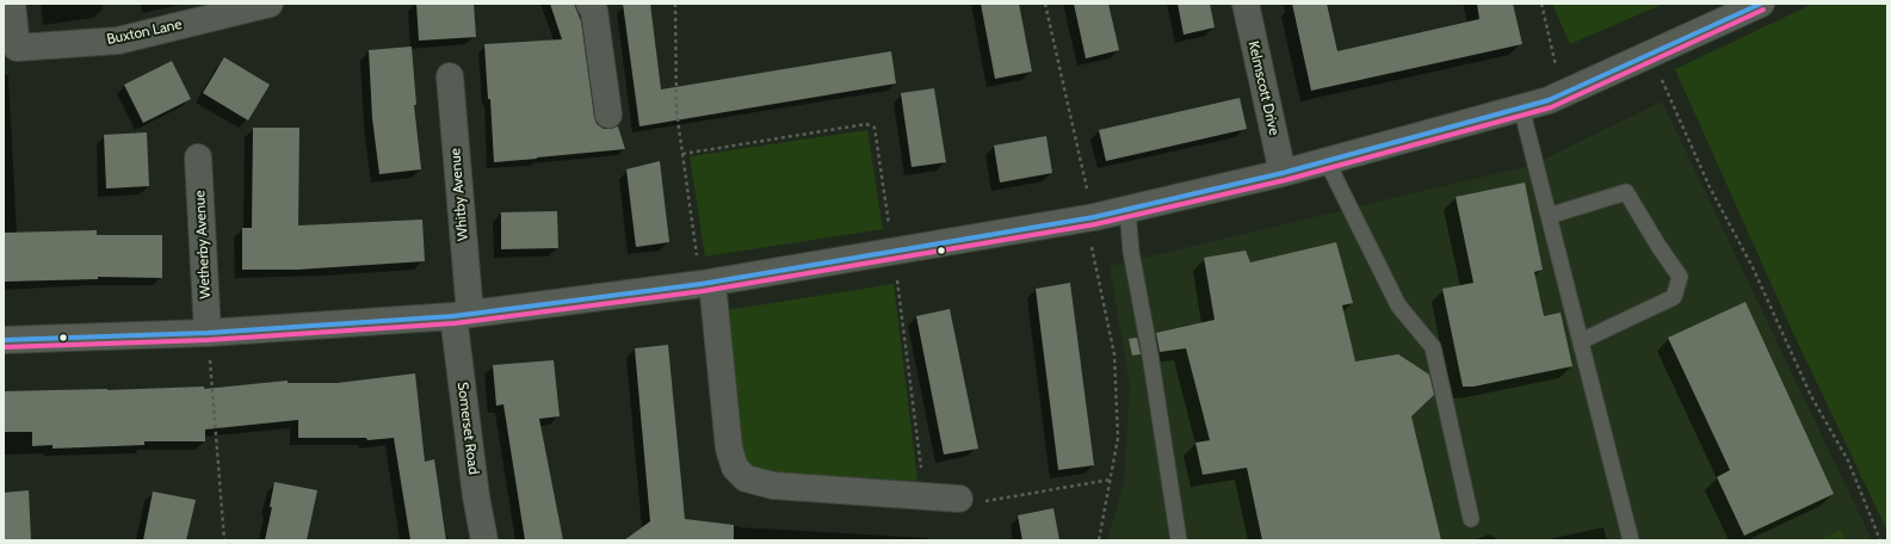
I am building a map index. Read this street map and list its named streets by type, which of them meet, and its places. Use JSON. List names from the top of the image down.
{
  "streets": {
    "street": [
      "Buxton Lane",
      "Kelmscott Drive",
      "Whitby Avenue",
      "Wetherby Avenue",
      "Somerset Road"
    ]
  },
  "crossings": [
    ["Whitby Avenue", "Somerset Road"]
  ]
}
